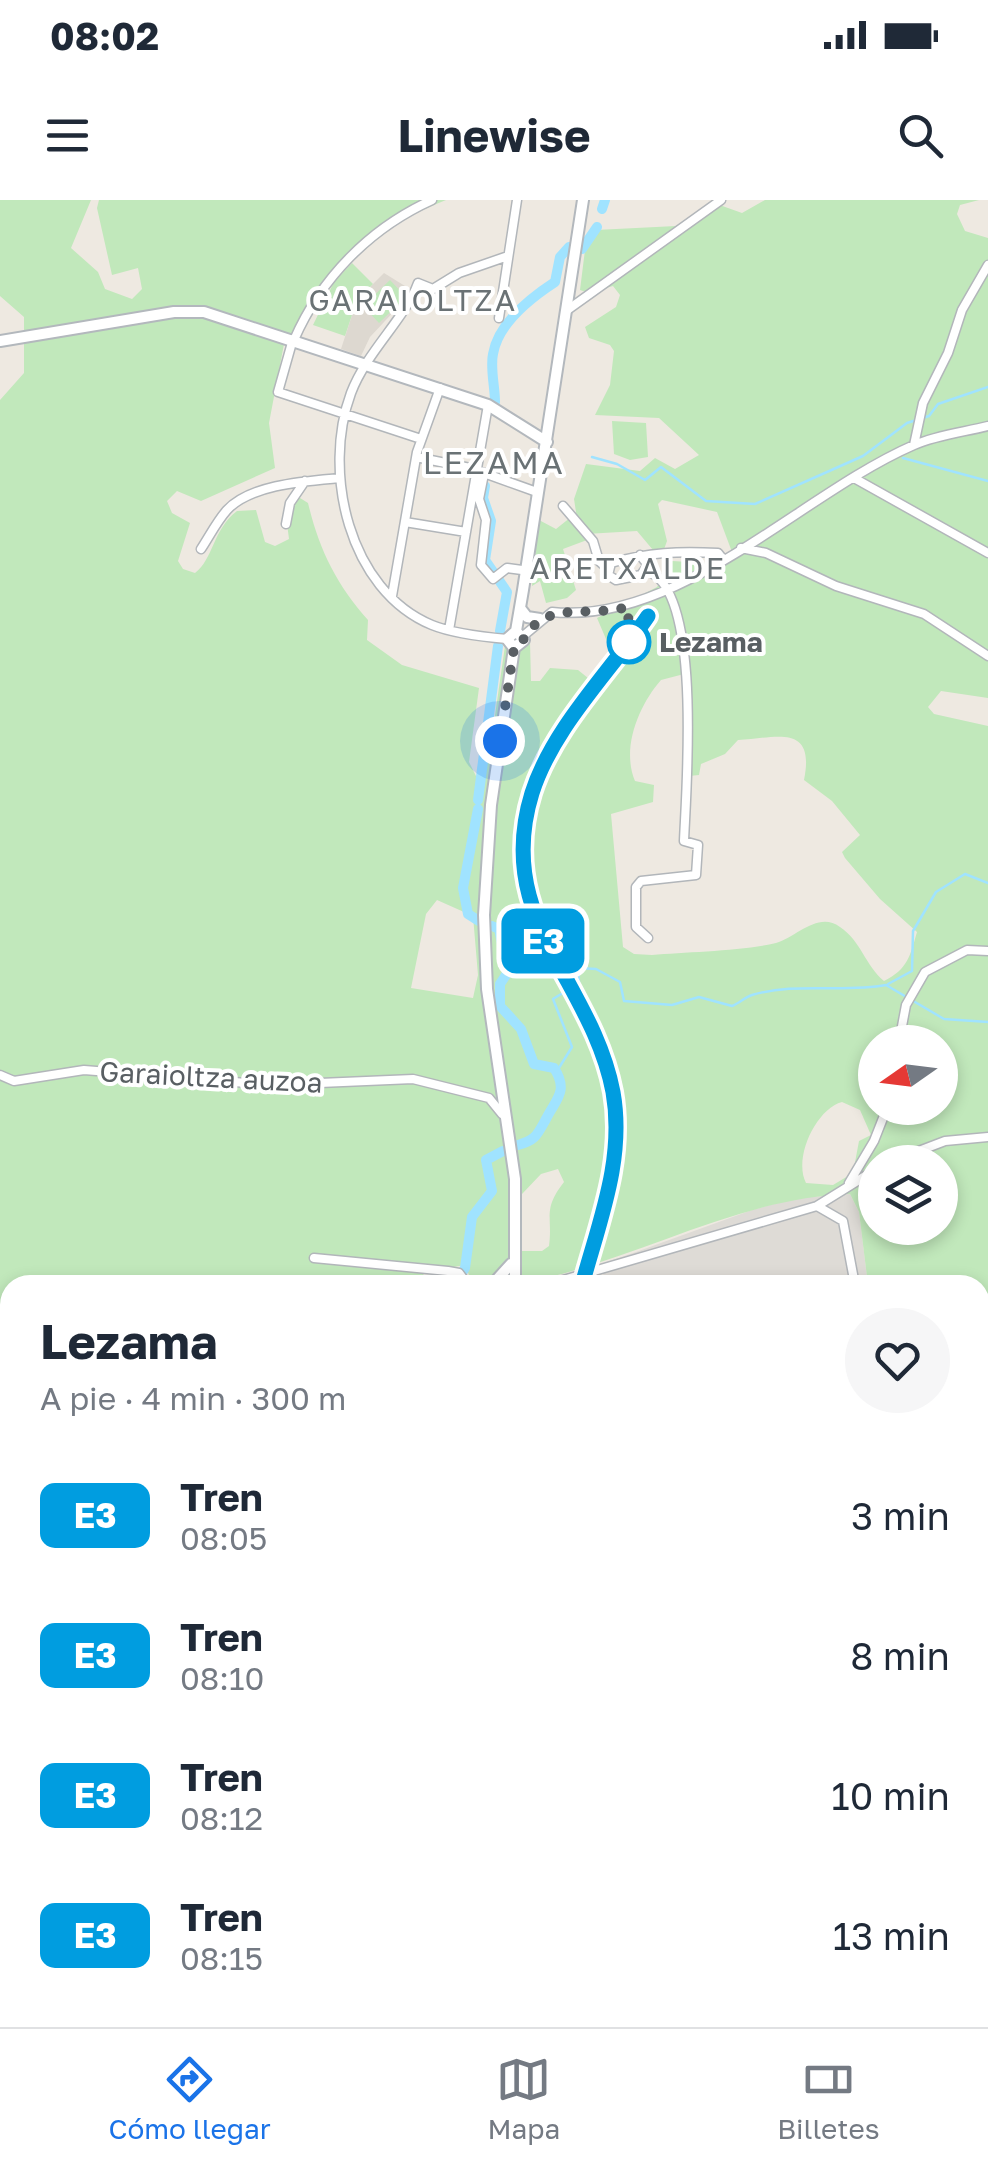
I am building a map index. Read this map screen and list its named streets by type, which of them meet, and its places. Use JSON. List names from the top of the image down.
{
  "streets": {
    "street": ["Garaioltza auzoa"]
  },
  "districts": ["GARAIOLTZA", "LEZAMA", "ARETXALDE"],
  "places": ["Lezama"],
  "north": "left",
  "page": {
    "status": "08:02",
    "header": "Linewise",
    "on_map": "E3",
    "heading": ["Lezama", "A pie · 4 min · 300 m"],
    "list": [
      {
        "mark": "E3",
        "name": "Tren",
        "note": "08:05",
        "value": "3 min"
      },
      {
        "mark": "E3",
        "name": "Tren",
        "note": "08:10",
        "value": "8 min"
      },
      {
        "mark": "E3",
        "name": "Tren",
        "note": "08:12",
        "value": "10 min"
      },
      {
        "mark": "E3",
        "name": "Tren",
        "note": "08:15",
        "value": "13 min"
      }
    ],
    "tabs": ["Cómo llegar", "Mapa", "Billetes"]
  }
}
